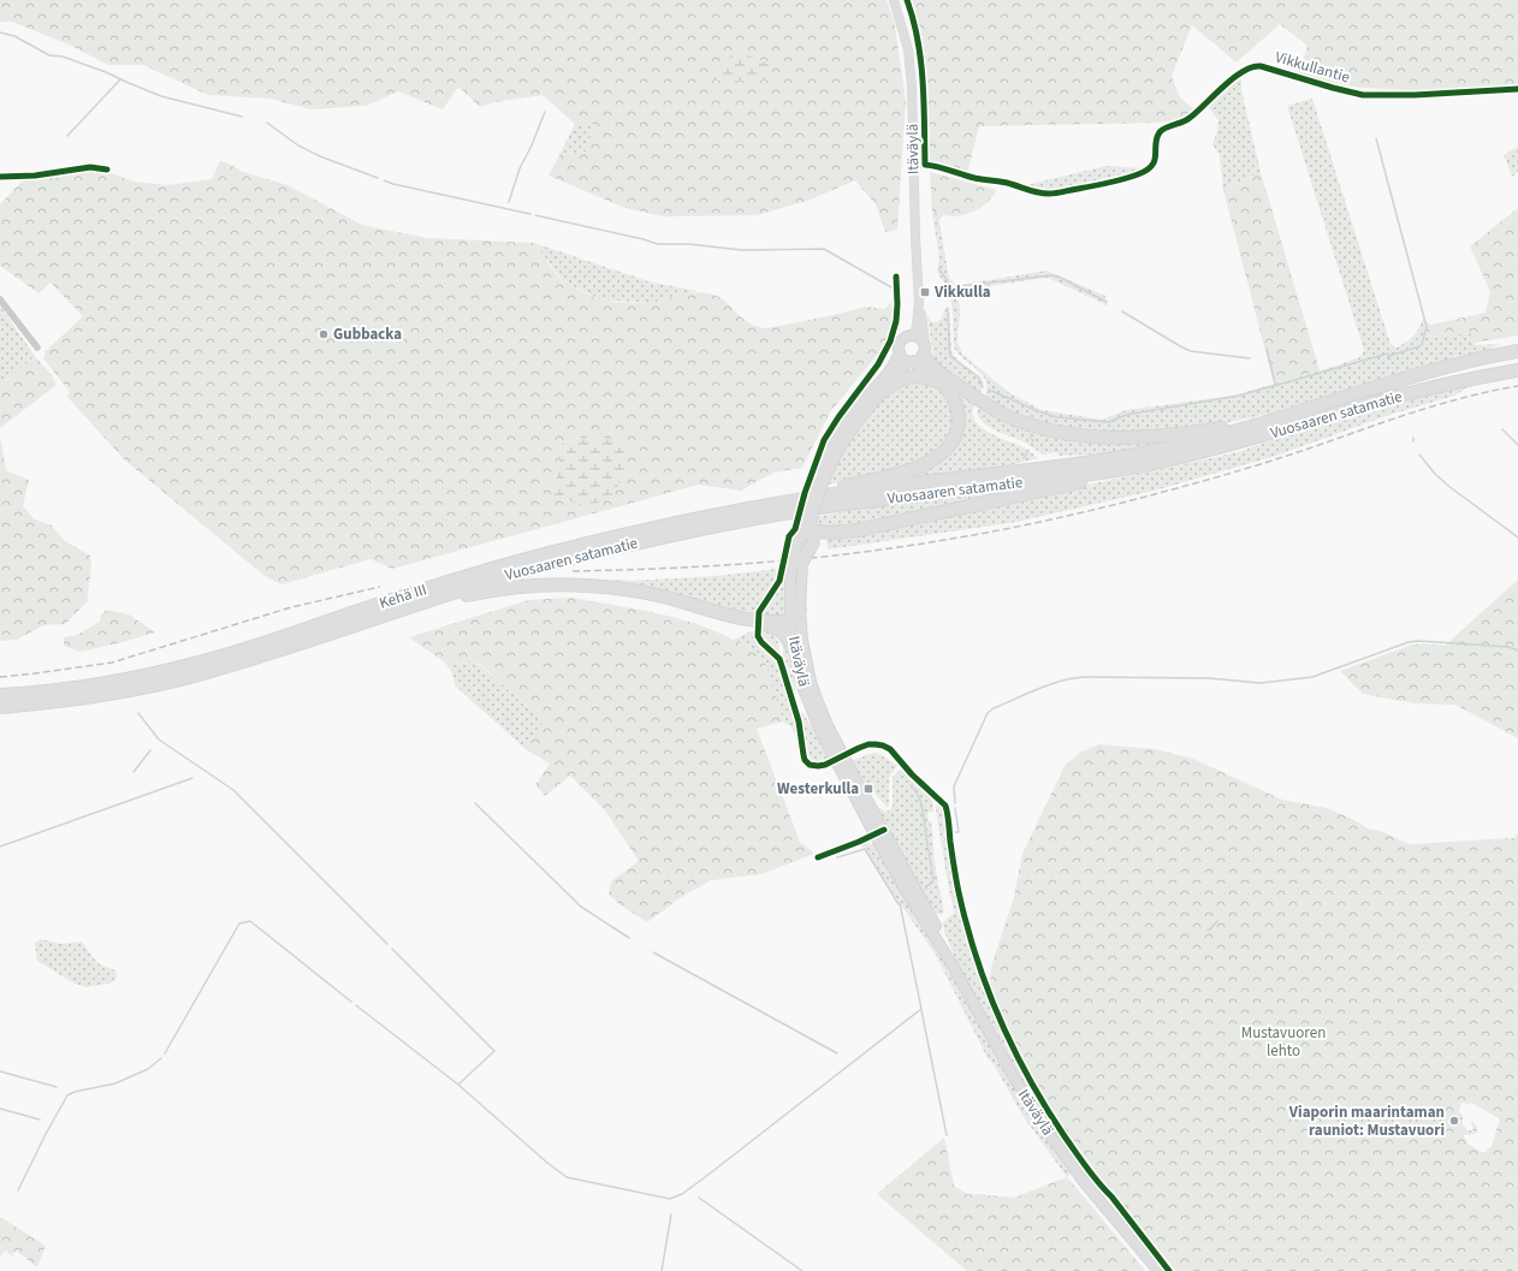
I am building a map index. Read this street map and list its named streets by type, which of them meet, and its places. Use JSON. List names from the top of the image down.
{
  "streets": {
    "highway": ["Vuosaaren satamatie", "Kehä III"],
    "main road": ["Itäväylä"],
    "street": ["Vikkullantie"]
  },
  "crossings": [
    ["Vikkullantie", "Itäväylä"],
    ["Vuosaaren satamatie", "Kehä III"]
  ],
  "parks": ["Mustavuoren lehto"],
  "places": {
    "transit": ["Vikkulla", "Westerkulla"],
    "other": ["Gubbacka", "Viaporin maarintaman rauniot: Mustavuori"]
  }
}
